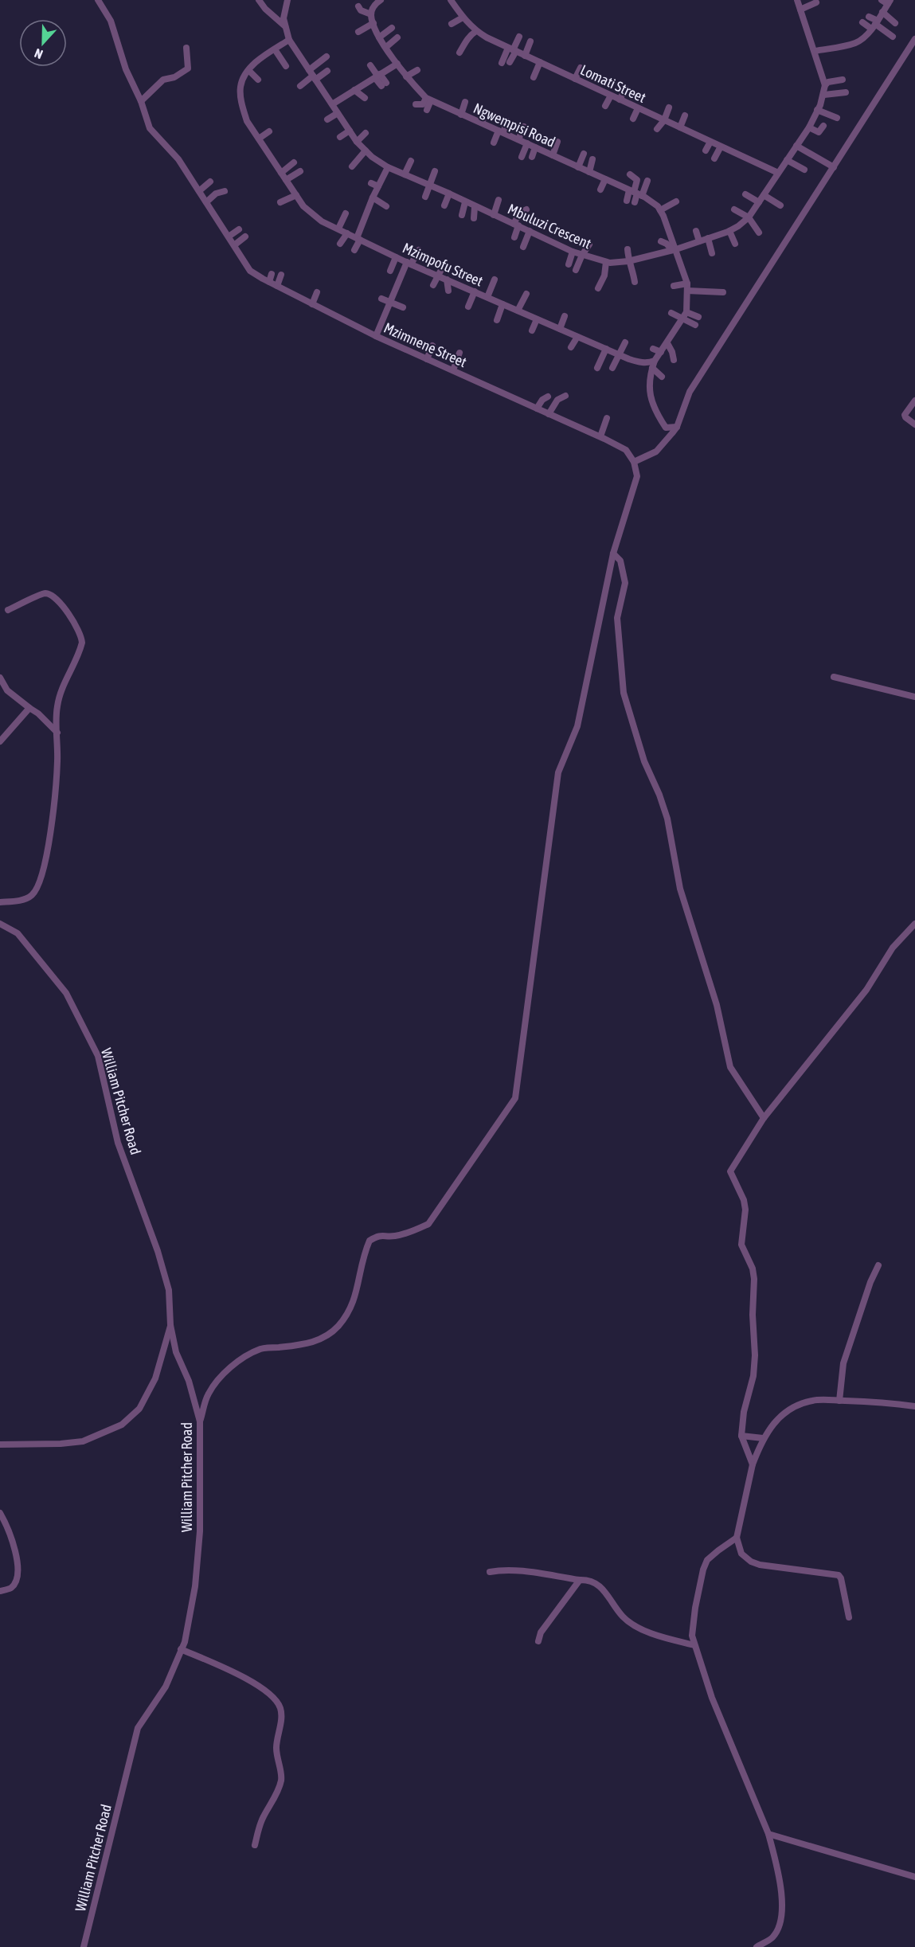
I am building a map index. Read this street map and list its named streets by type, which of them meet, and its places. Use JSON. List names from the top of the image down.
{
  "streets": {
    "street": [
      "Lomati Street",
      "Ngwempisi Road",
      "Mbuluzi Crescent",
      "Mzimpofu Street",
      "Mzimnene Street",
      "William Pitcher Road"
    ]
  },
  "crossings": [
    ["Lomati Street", "Mbuluzi Crescent"],
    ["Ngwempisi Road", "Mbuluzi Crescent"],
    ["Mbuluzi Crescent", "Mzimpofu Street"]
  ],
  "north": "bottom"
}
